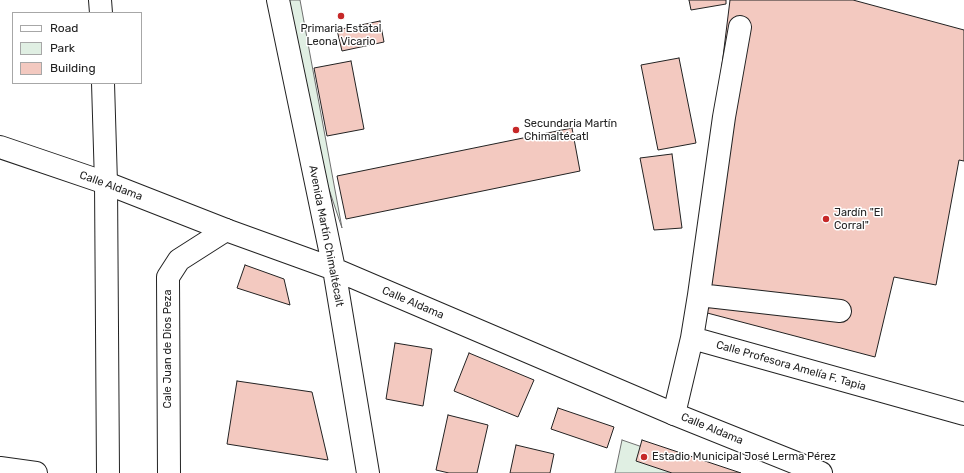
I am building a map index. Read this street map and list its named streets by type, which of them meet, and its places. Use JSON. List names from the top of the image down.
{
  "streets": {
    "main road": [
      "Calle Aldama",
      "Avenida Martín Chimaltécalt",
      "Cale Juan de Dios Peza",
      "Calle Profesora Amelía F. Tapia"
    ]
  },
  "crossings": [
    ["Calle Aldama", "Avenida Martín Chimaltécalt"],
    ["Calle Aldama", "Cale Juan de Dios Peza"]
  ],
  "places": [
    "Primaria Estatal Leona Vicario",
    "Secundaria Martín Chimaltécatl",
    "Jardín \"El Corral\"",
    "Estadio Municipal José Lerma Pérez"
  ],
  "legend": ["Road", "Park", "Building"]
}
